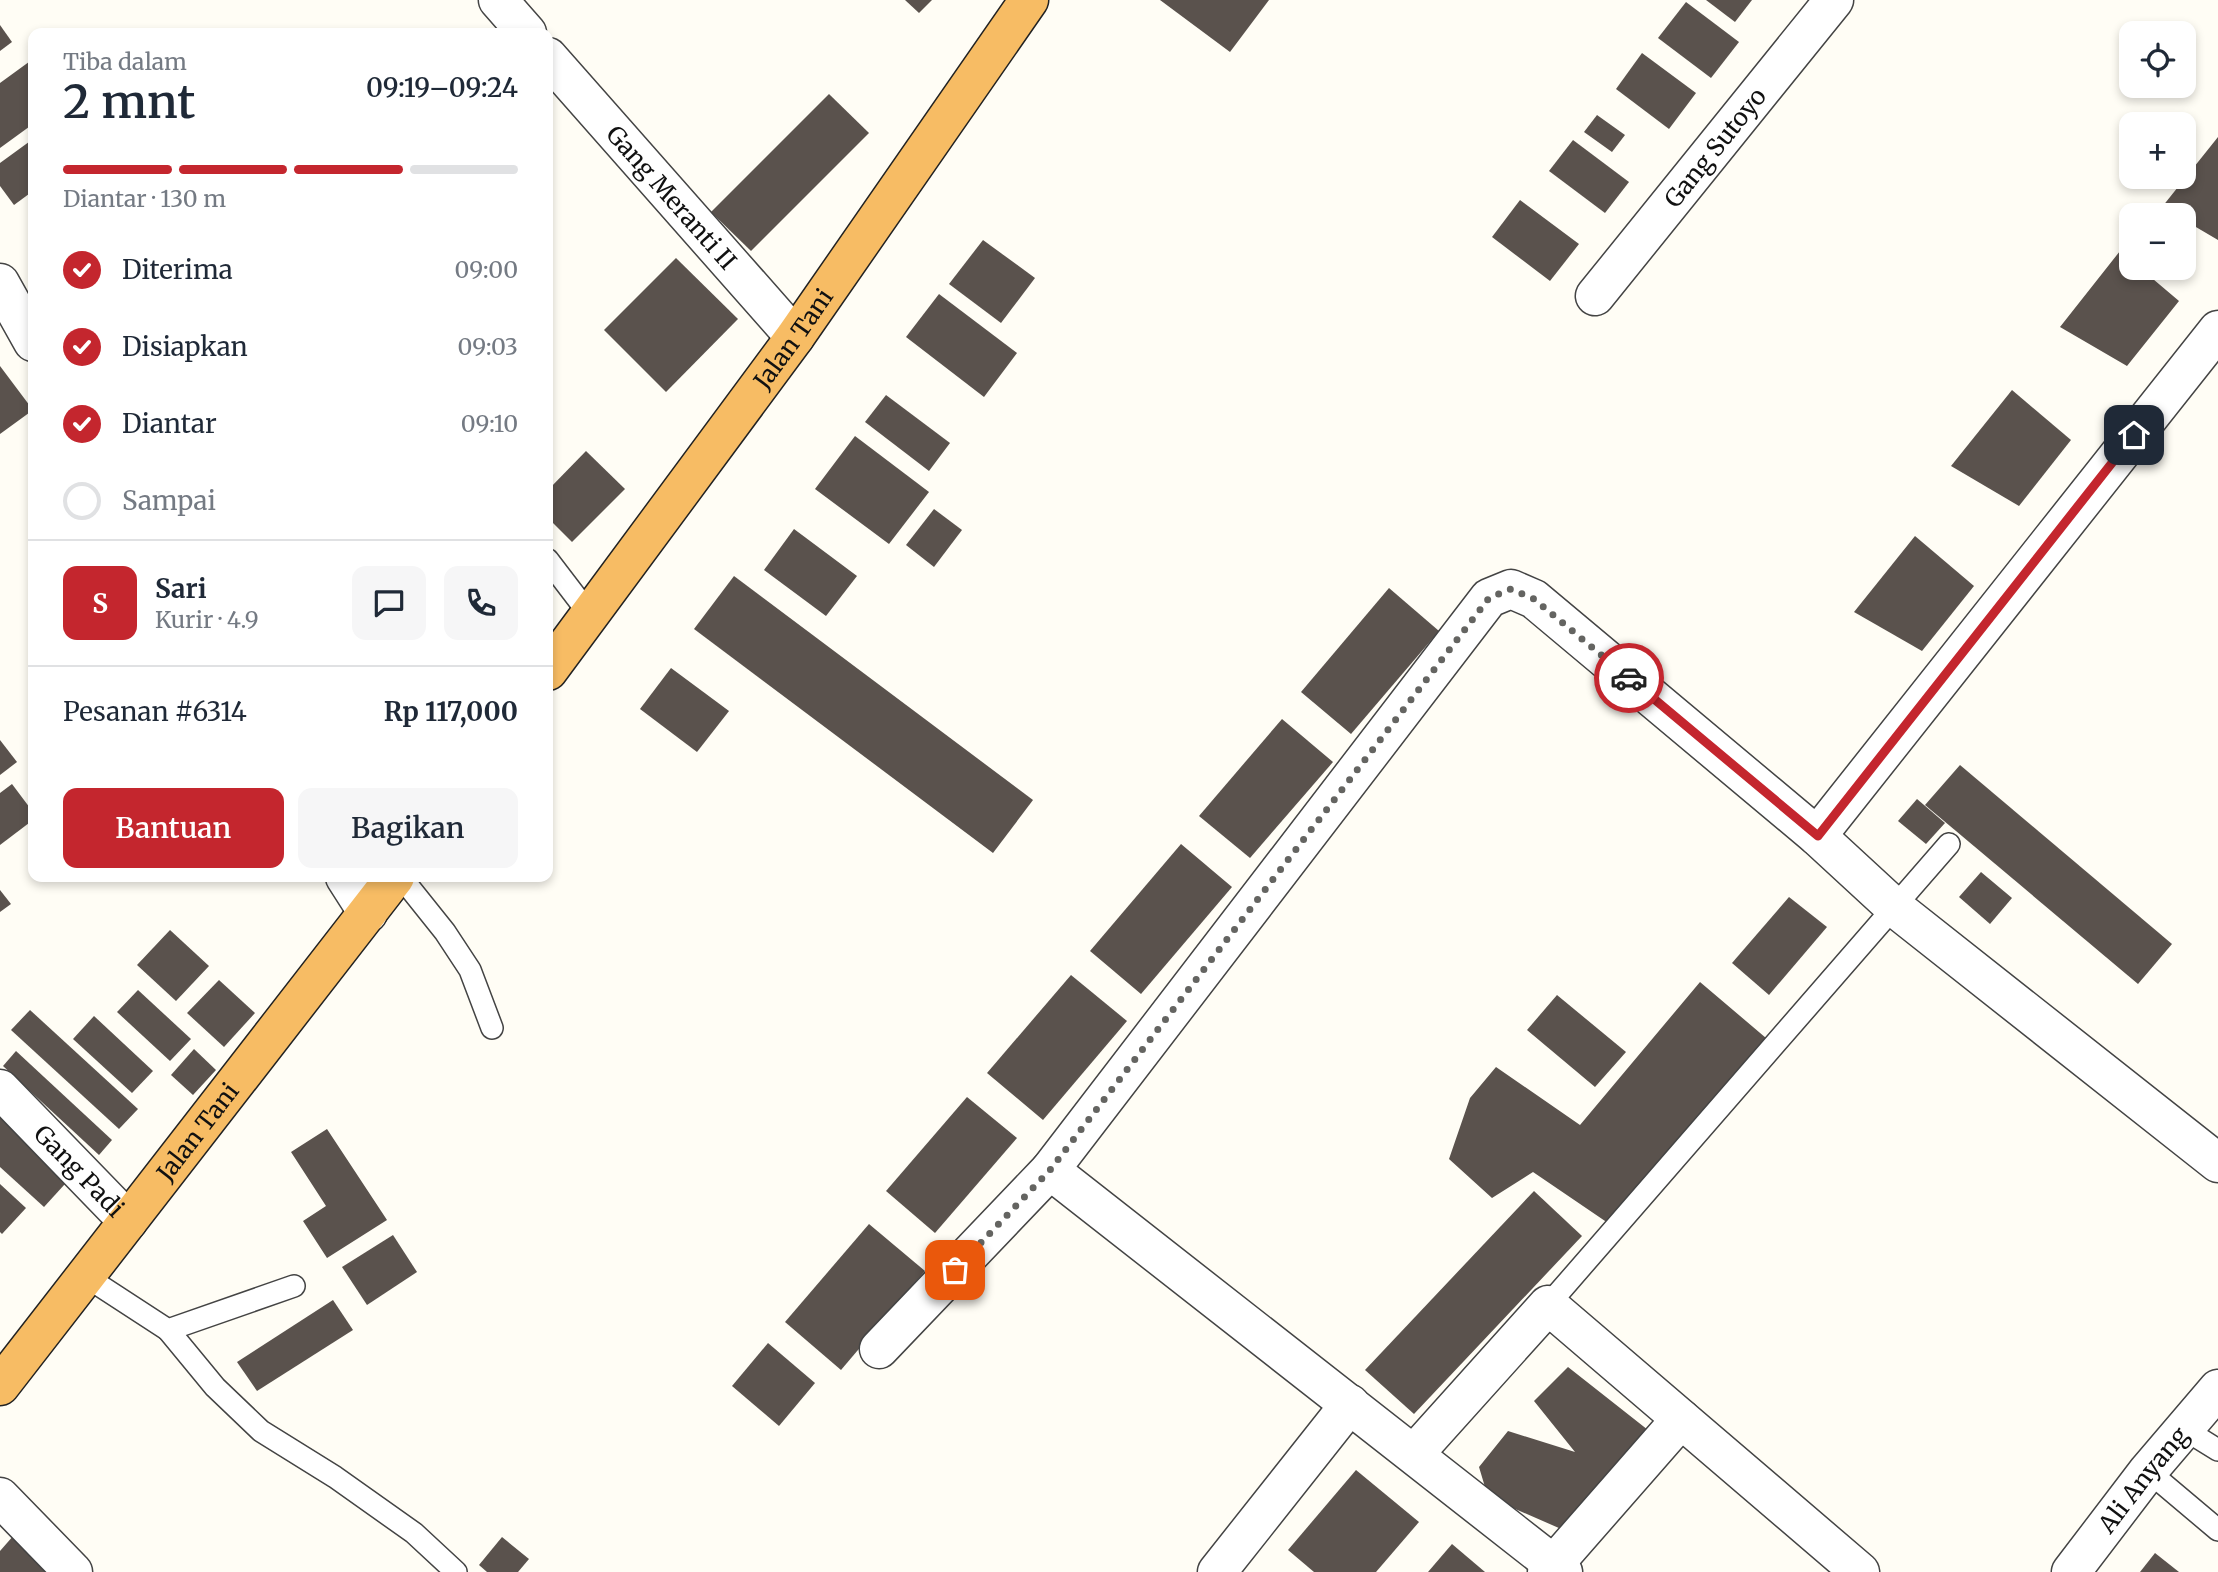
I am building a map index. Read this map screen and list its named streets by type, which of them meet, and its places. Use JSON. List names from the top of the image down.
{
  "streets": {
    "highway": ["Jalan Tani"],
    "street": [
      "Gang Sutoyo",
      "Gang Meranti II",
      "Gang Padi",
      "Ali Anyang"
    ]
  },
  "crossings": [
    ["Gang Meranti II", "Jalan Tani"],
    ["Jalan Tani", "Gang Padi"]
  ],
  "page": {
    "map_buttons": ["+", "−"],
    "heading": ["2 mnt", "Tiba dalam", "09:19–09:24"],
    "panel": [
      "Sari",
      "Kurir · 4.9",
      "Pesanan #6314",
      "Rp 117,000"
    ],
    "bar": "Diantar · 130 m",
    "list": [
      ["Diterima", "09:00"],
      ["Disiapkan", "09:03"],
      ["Diantar", "09:10"],
      "Sampai"
    ],
    "round": "S",
    "buttons": ["Bantuan", "Bagikan"]
  }
}
